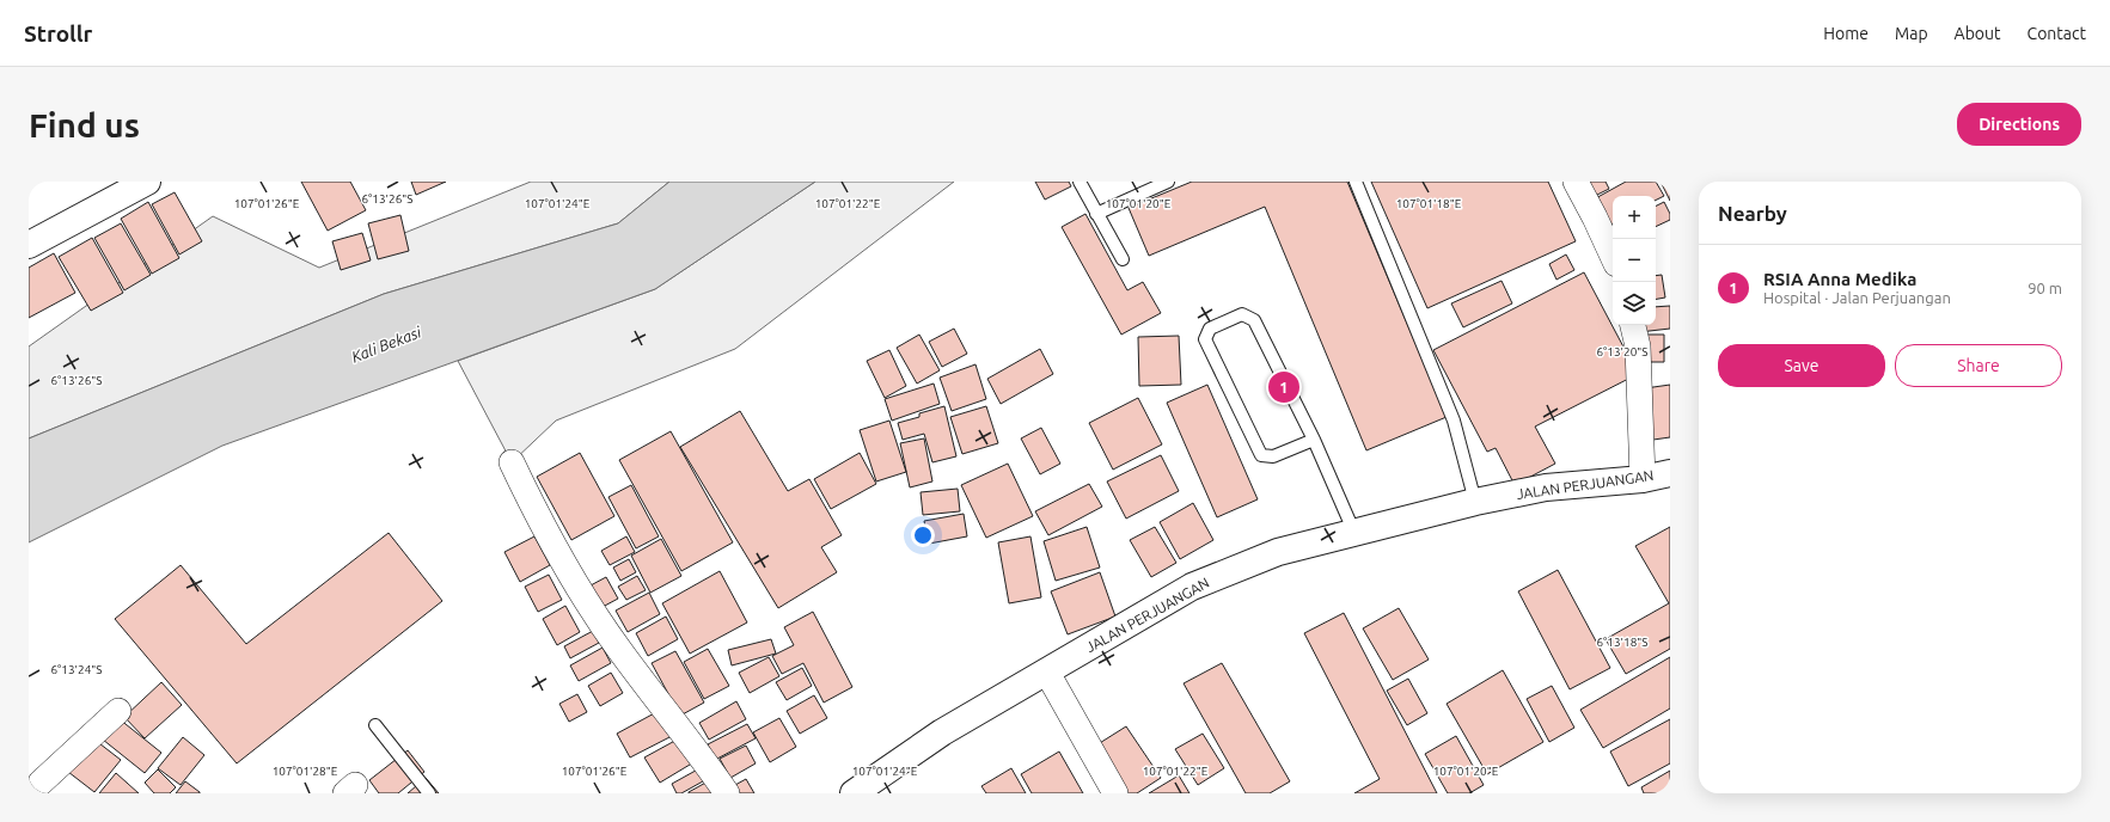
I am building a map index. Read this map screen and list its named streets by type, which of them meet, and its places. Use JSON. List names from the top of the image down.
{
  "streets": {
    "main road": ["JALAN PERJUANGAN"]
  },
  "water": ["Kali Bekasi"],
  "page": {
    "header": "Strollr",
    "nav": [
      "Home",
      "Map",
      "About",
      "Contact"
    ],
    "buttons": [
      "Directions",
      ["Save", "Share"]
    ],
    "title": "Find us",
    "heading": "Nearby",
    "map_buttons": ["+", "−"],
    "list": [
      {
        "mark": "1",
        "name": "RSIA Anna Medika",
        "note": "Hospital · Jalan Perjuangan",
        "value": "90 m"
      }
    ],
    "pins": "1"
  },
  "coordinates": [
    "6°13'26\"S",
    "107°01'26\"E",
    "107°01'24\"E",
    "107°01'22\"E",
    "107°01'20\"E",
    "107°01'18\"E",
    "6°13'20\"S",
    "6°13'18\"S",
    "6°13'24\"S",
    "107°01'28\"E"
  ]
}
